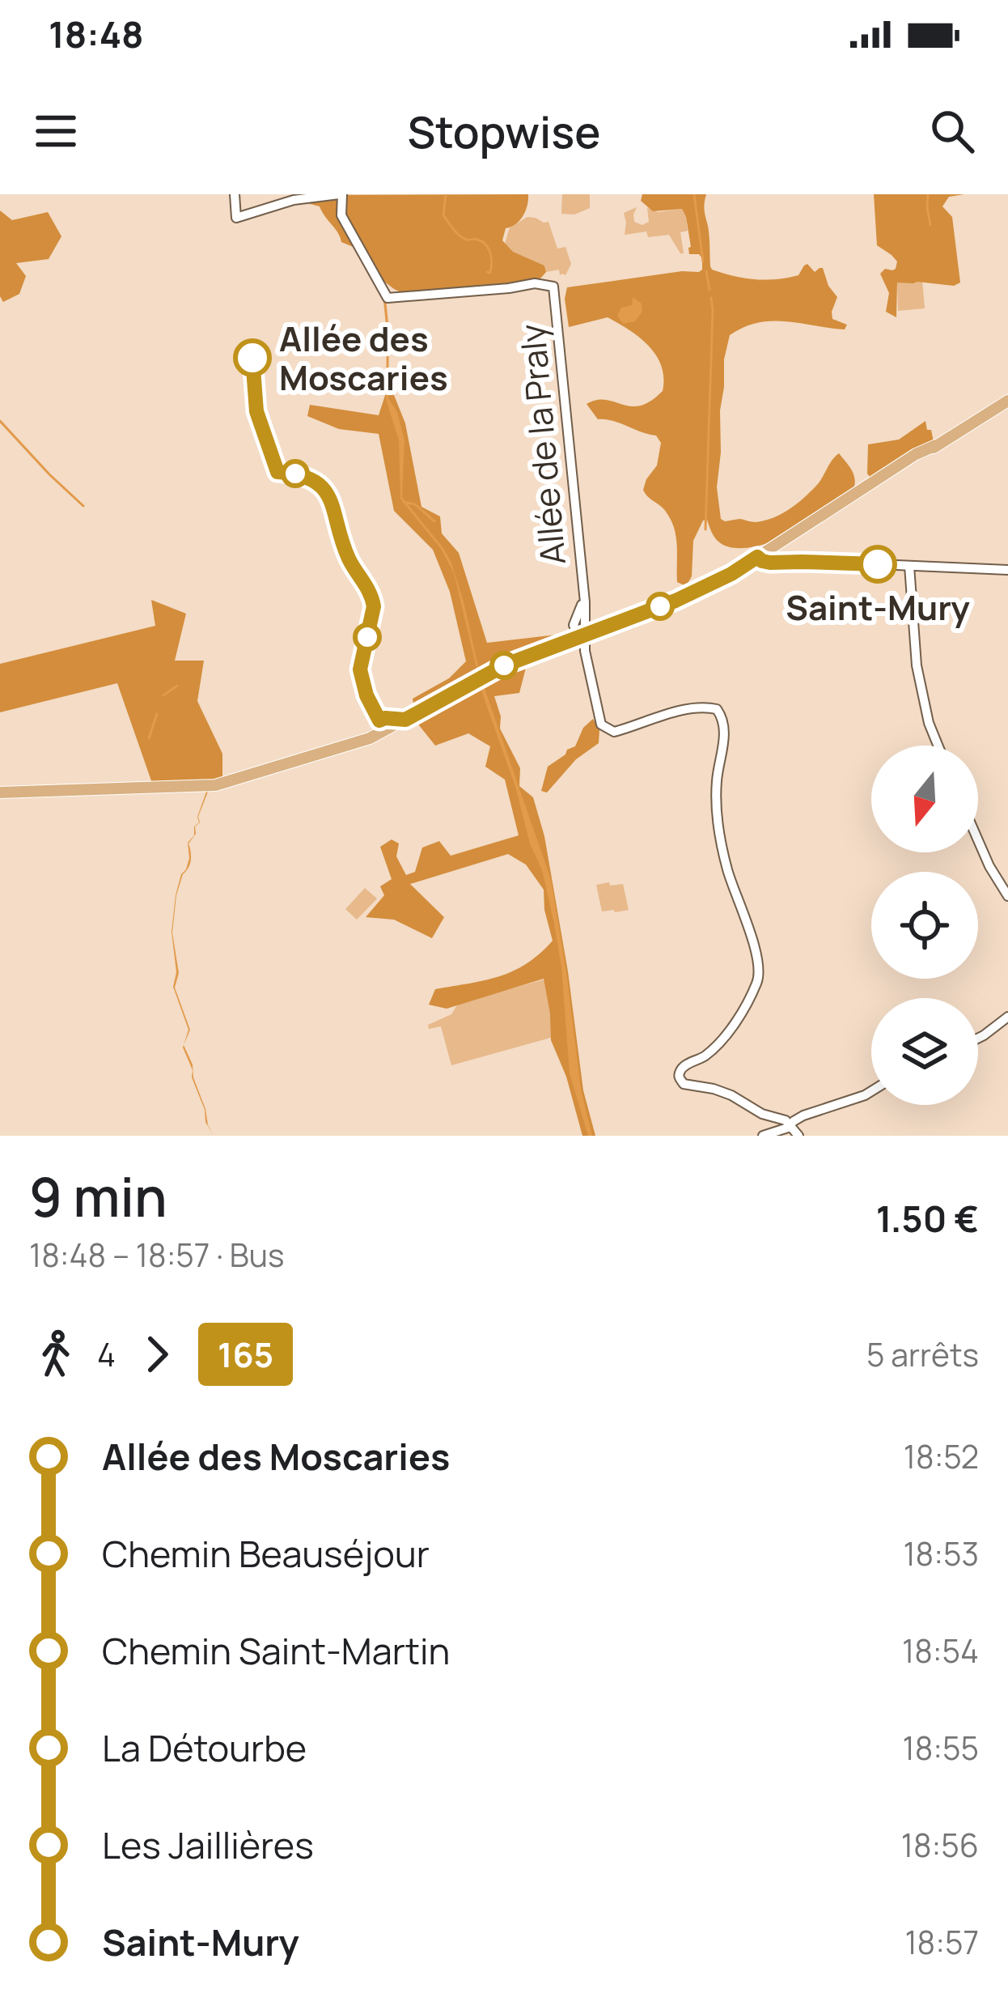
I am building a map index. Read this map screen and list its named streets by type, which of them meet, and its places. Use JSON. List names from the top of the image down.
{
  "streets": {
    "street": ["Allée de la Praly"]
  },
  "places": ["Allée des Moscaries", "Saint-Mury"],
  "lines": ["bus line 165"],
  "north": "bottom",
  "page": {
    "status": "18:48",
    "header": "Stopwise",
    "heading": ["9 min", "18:48 – 18:57 · Bus", "1.50 €"],
    "legs": ["4", "165", "5 arrêts"],
    "list": [
      {
        "name": "Allée des Moscaries",
        "value": "18:52"
      },
      {
        "name": "Chemin Beauséjour",
        "value": "18:53"
      },
      {
        "name": "Chemin Saint-Martin",
        "value": "18:54"
      },
      {
        "name": "La Détourbe",
        "value": "18:55"
      },
      {
        "name": "Les Jaillières",
        "value": "18:56"
      },
      {
        "name": "Saint-Mury",
        "value": "18:57"
      }
    ]
  }
}
